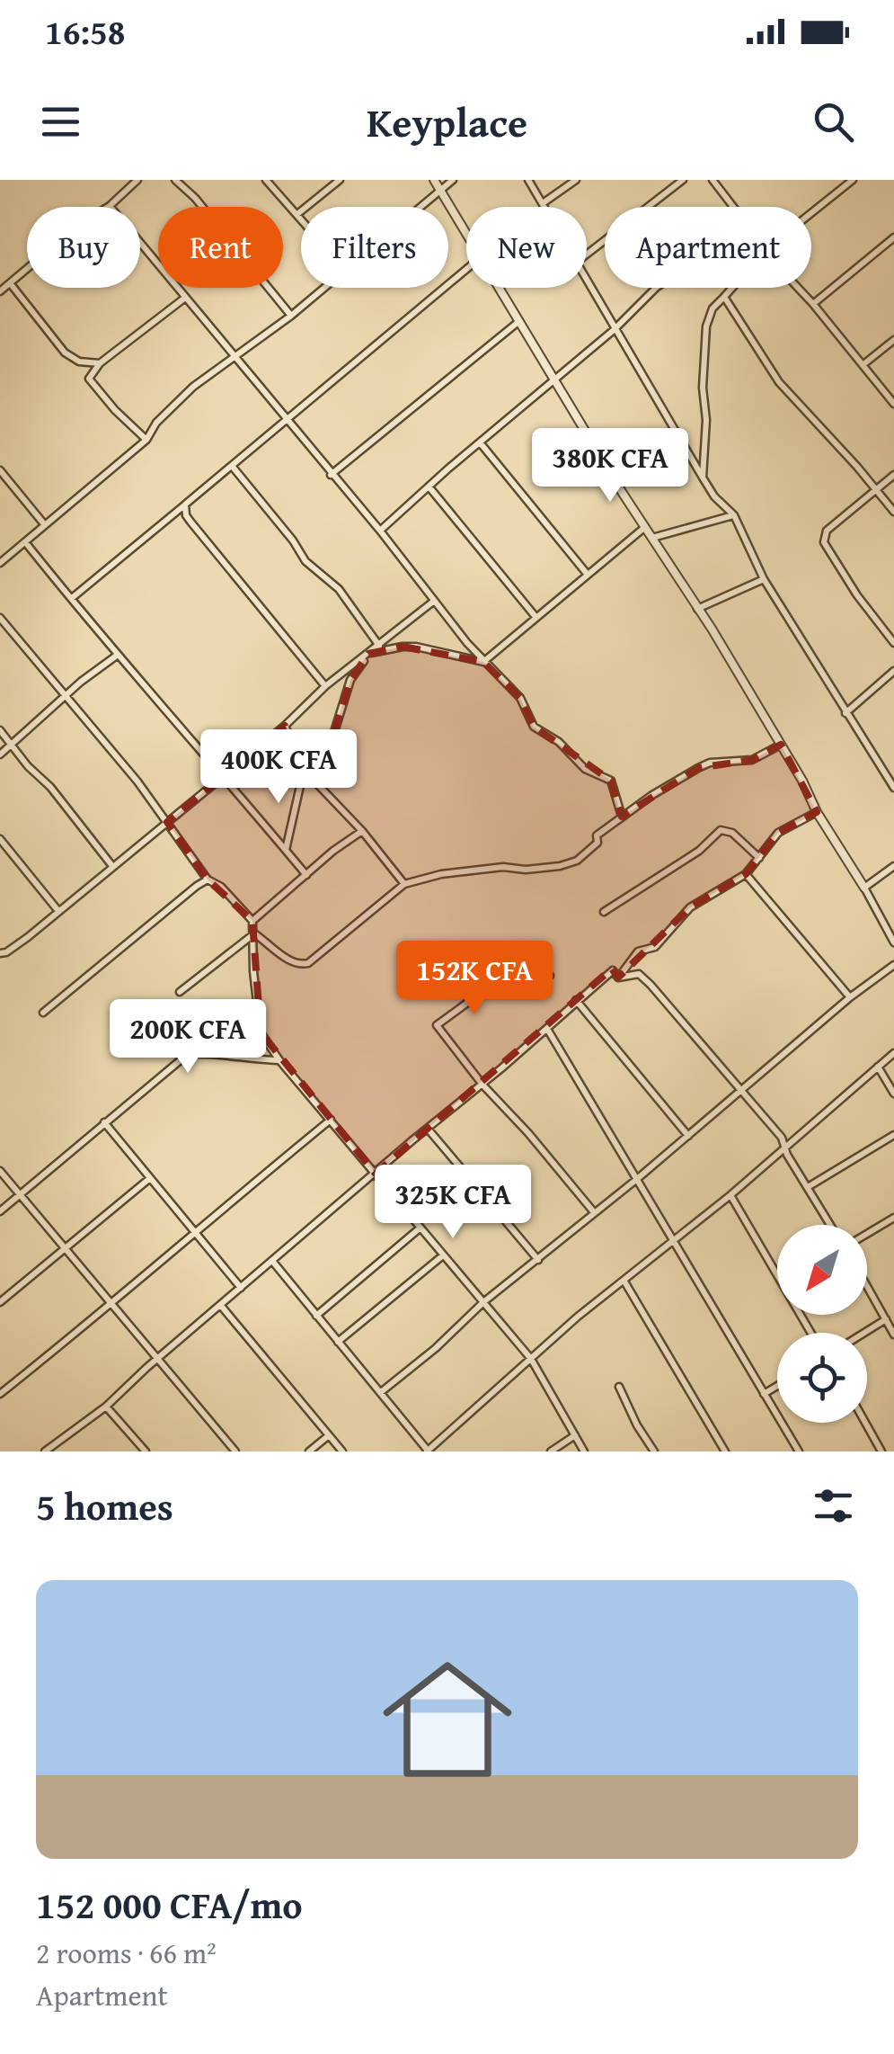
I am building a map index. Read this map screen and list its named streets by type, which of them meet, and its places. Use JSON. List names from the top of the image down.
{
  "north": "bottom left",
  "page": {
    "status": "16:58",
    "header": "Keyplace",
    "chip": [
      "Buy",
      "Rent",
      "Filters",
      "New",
      "Apartment"
    ],
    "price": [
      "380K CFA",
      "400K CFA",
      "152K CFA",
      "200K CFA",
      "325K CFA"
    ],
    "heading": "5 homes",
    "list": [
      {
        "name": "152 000 CFA/mo",
        "note": "2 rooms · 66 m² · Apartment"
      }
    ]
  }
}
